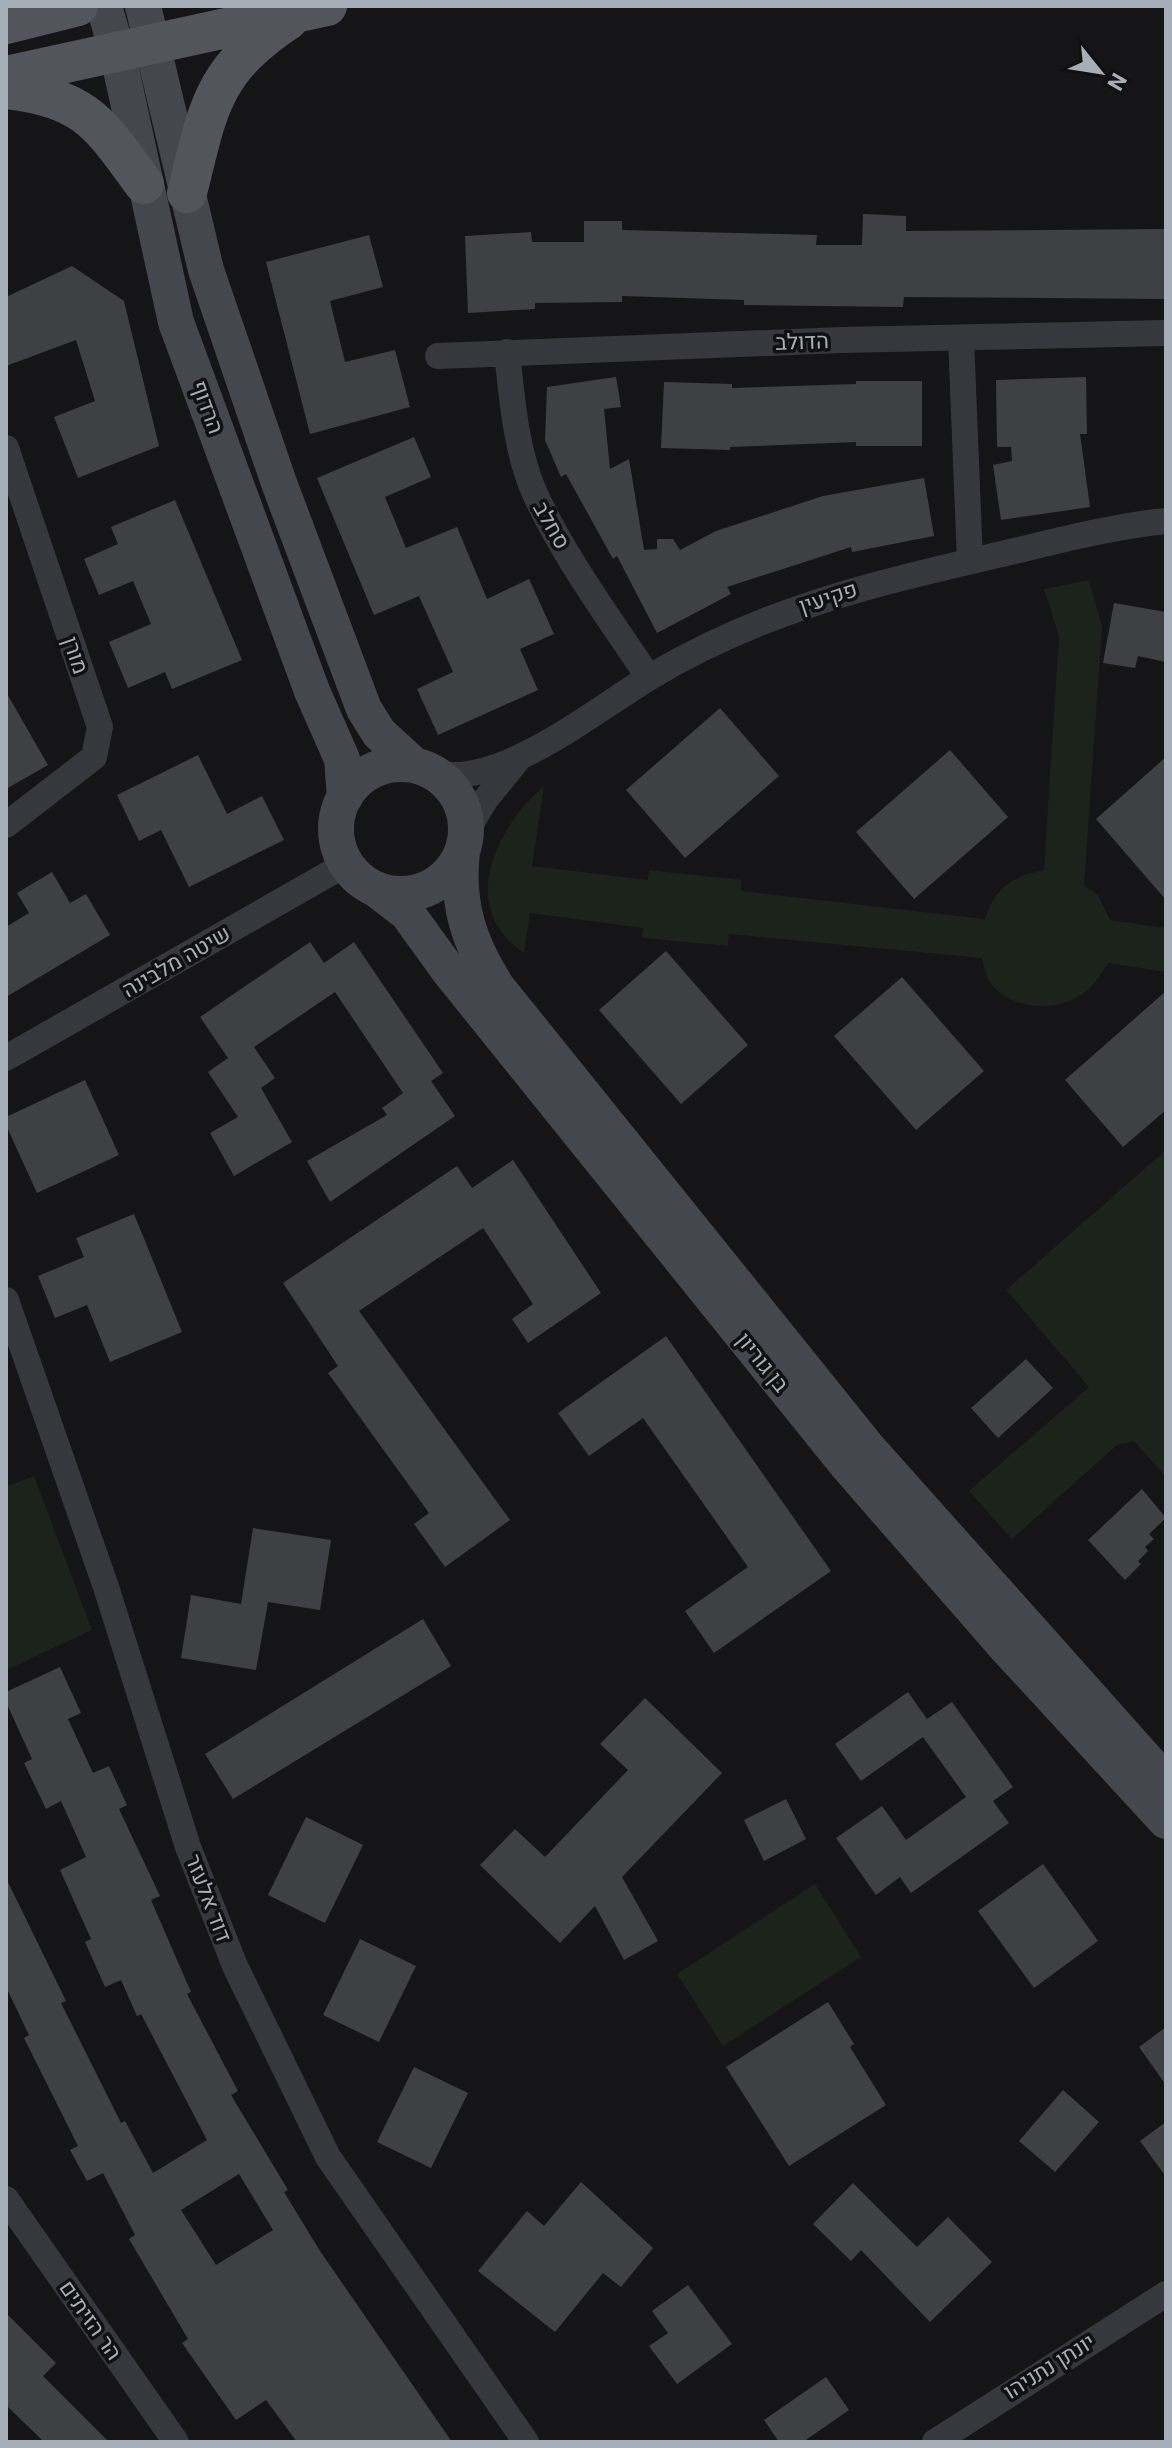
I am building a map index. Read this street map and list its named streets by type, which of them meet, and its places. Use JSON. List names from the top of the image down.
{
  "streets": {
    "street": [
      "הדולב",
      "הרדוף",
      "סחלב",
      "פקיעין",
      "מורן",
      "שיטה מלבינה",
      "בן גוריון",
      "דוד אלעזר",
      "הר הזיתים",
      "יונתן נתניהו"
    ]
  },
  "crossings": [
    ["הדולב", "סחלב"],
    ["הרדוף", "פקיעין"],
    ["הרדוף", "שיטה מלבינה"],
    ["הרדוף", "בן גוריון"],
    ["סחלב", "פקיעין"],
    ["פקיעין", "שיטה מלבינה"],
    ["פקיעין", "בן גוריון"],
    ["שיטה מלבינה", "בן גוריון"]
  ],
  "north": "bottom right"
}
